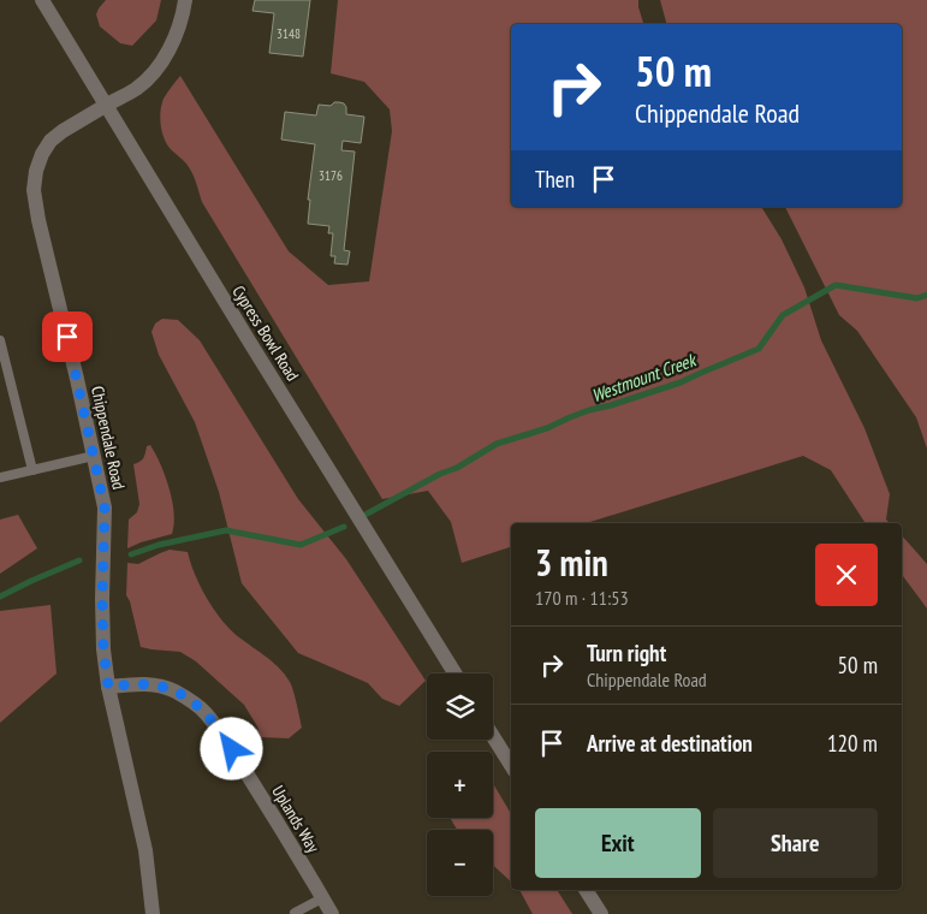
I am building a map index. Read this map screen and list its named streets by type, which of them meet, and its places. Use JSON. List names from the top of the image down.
{
  "streets": {
    "street": ["Cypress Bowl Road", "Chippendale Road", "Uplands Way"]
  },
  "crossings": [
    ["Cypress Bowl Road", "Chippendale Road"],
    ["Chippendale Road", "Uplands Way"]
  ],
  "water": ["Westmount Creek"],
  "house_numbers": ["3148", "3176"],
  "page": {
    "turn": ["50 m", "Chippendale Road"],
    "then": "Then",
    "heading": ["3 min", "170 m · 11:53"],
    "list": [
      {
        "name": "Turn right",
        "note": "Chippendale Road",
        "value": "50 m"
      },
      {
        "name": "Arrive at destination",
        "value": "120 m"
      }
    ],
    "map_buttons": ["+", "−"],
    "buttons": ["Exit", "Share"]
  }
}
